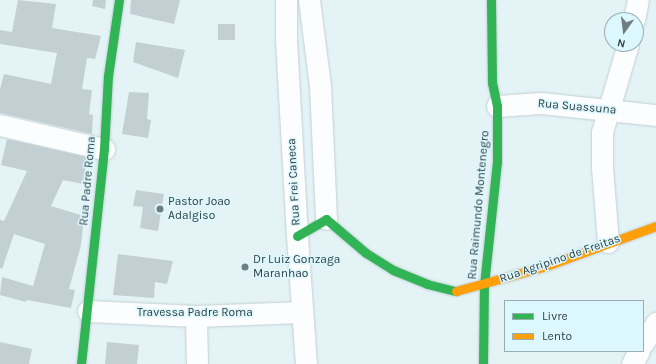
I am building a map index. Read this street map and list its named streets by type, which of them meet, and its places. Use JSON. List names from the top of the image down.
{
  "streets": {
    "street": [
      "Rua Suassuna",
      "Rua Padre Roma",
      "Rua Frei Caneca",
      "Rua Raimundo Montenegro",
      "Rua Agripino de Freitas",
      "Travessa Padre Roma"
    ]
  },
  "crossings": [
    ["Rua Suassuna", "Rua Raimundo Montenegro"],
    ["Rua Padre Roma", "Travessa Padre Roma"],
    ["Rua Frei Caneca", "Travessa Padre Roma"],
    ["Rua Raimundo Montenegro", "Rua Agripino de Freitas"]
  ],
  "places": ["Pastor Joao Adalgiso", "Dr Luiz Gonzaga Maranhao"],
  "legend": ["Livre", "Lento"],
  "north": "bottom"
}
